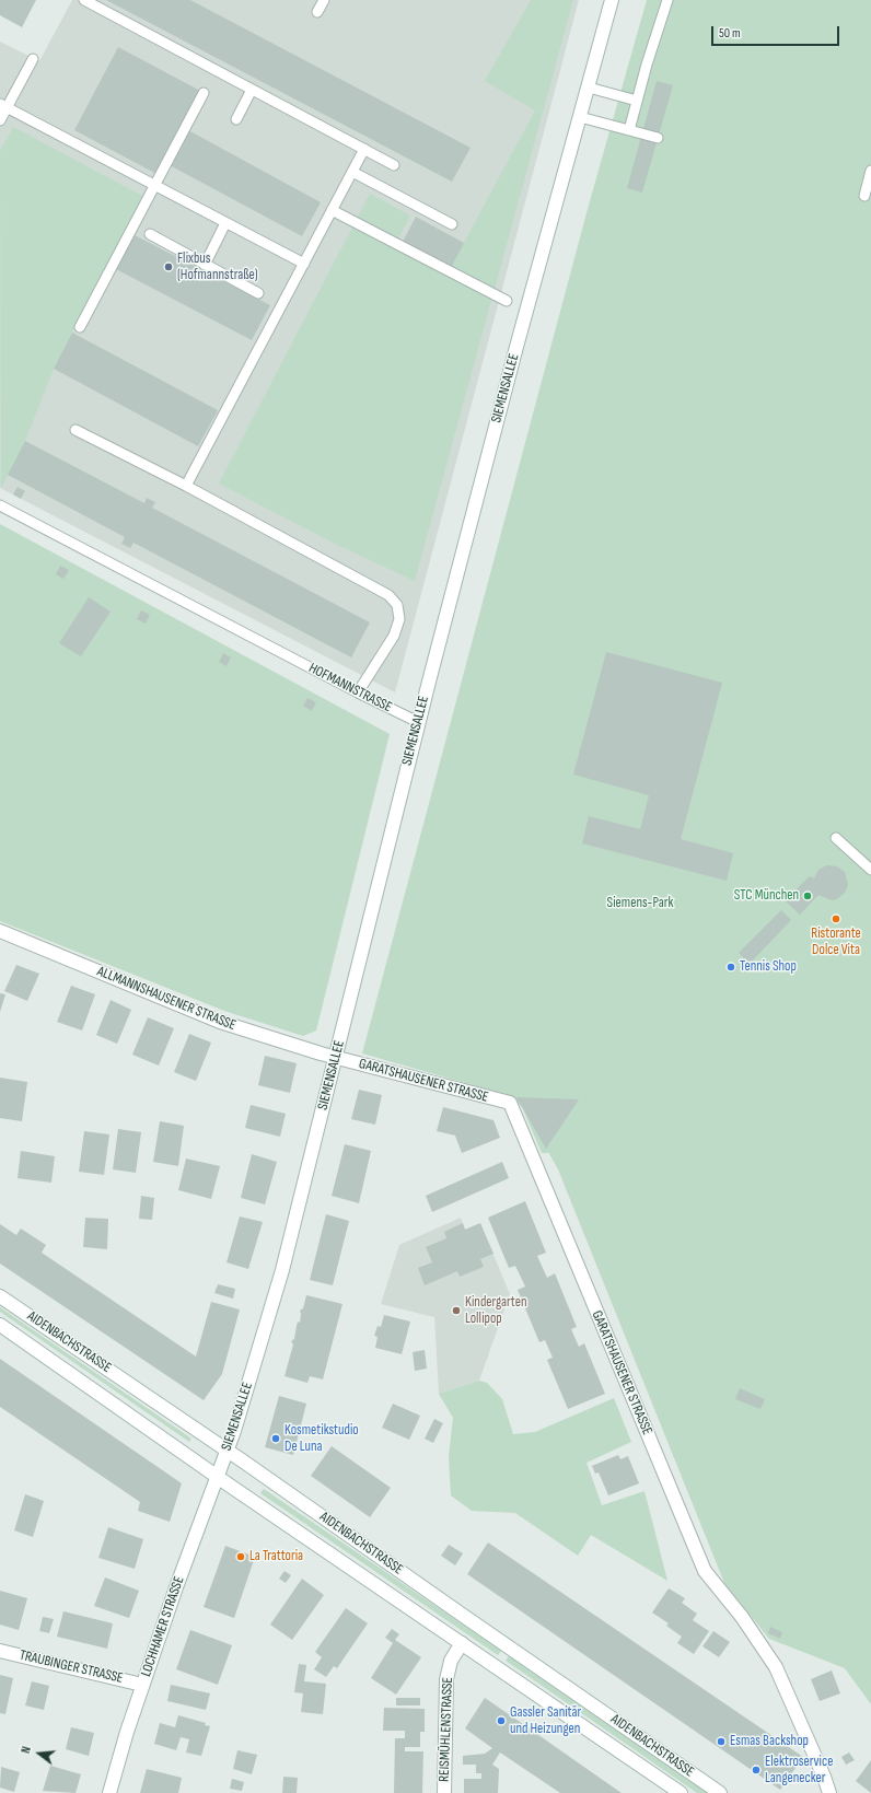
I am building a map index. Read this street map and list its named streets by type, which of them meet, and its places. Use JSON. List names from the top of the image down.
{
  "streets": {
    "street": [
      "SIEMENSALLEE",
      "ALLMANNSHAUSENER STRASSE",
      "GARATSHAUSENER STRASSE",
      "AIDENBACHSTRASSE",
      "LOCHHAMER STRASSE",
      "TRAUBINGER STRASSE",
      "REISMÜHLENSTRASSE"
    ],
    "lane": ["HOFMANNSTRASSE"]
  },
  "crossings": [
    ["SIEMENSALLEE", "HOFMANNSTRASSE"],
    ["SIEMENSALLEE", "ALLMANNSHAUSENER STRASSE"],
    ["SIEMENSALLEE", "GARATSHAUSENER STRASSE"],
    ["SIEMENSALLEE", "AIDENBACHSTRASSE"],
    ["SIEMENSALLEE", "LOCHHAMER STRASSE"],
    ["ALLMANNSHAUSENER STRASSE", "GARATSHAUSENER STRASSE"],
    ["AIDENBACHSTRASSE", "LOCHHAMER STRASSE"],
    ["AIDENBACHSTRASSE", "REISMÜHLENSTRASSE"],
    ["LOCHHAMER STRASSE", "TRAUBINGER STRASSE"]
  ],
  "parks": ["Siemens-Park"],
  "places": [
    "Flixbus (Hofmannstraße)",
    "STC München",
    "Ristorante Dolce Vita",
    "Tennis Shop",
    "Kindergarten Lollipop",
    "Kosmetikstudio De Luna",
    "La Trattoria",
    "Gassler Sanitär und Heizungen",
    "Esmas Backshop",
    "Elektroservice Langenecker"
  ],
  "scale_bar": "50 m",
  "north": "left"
}
